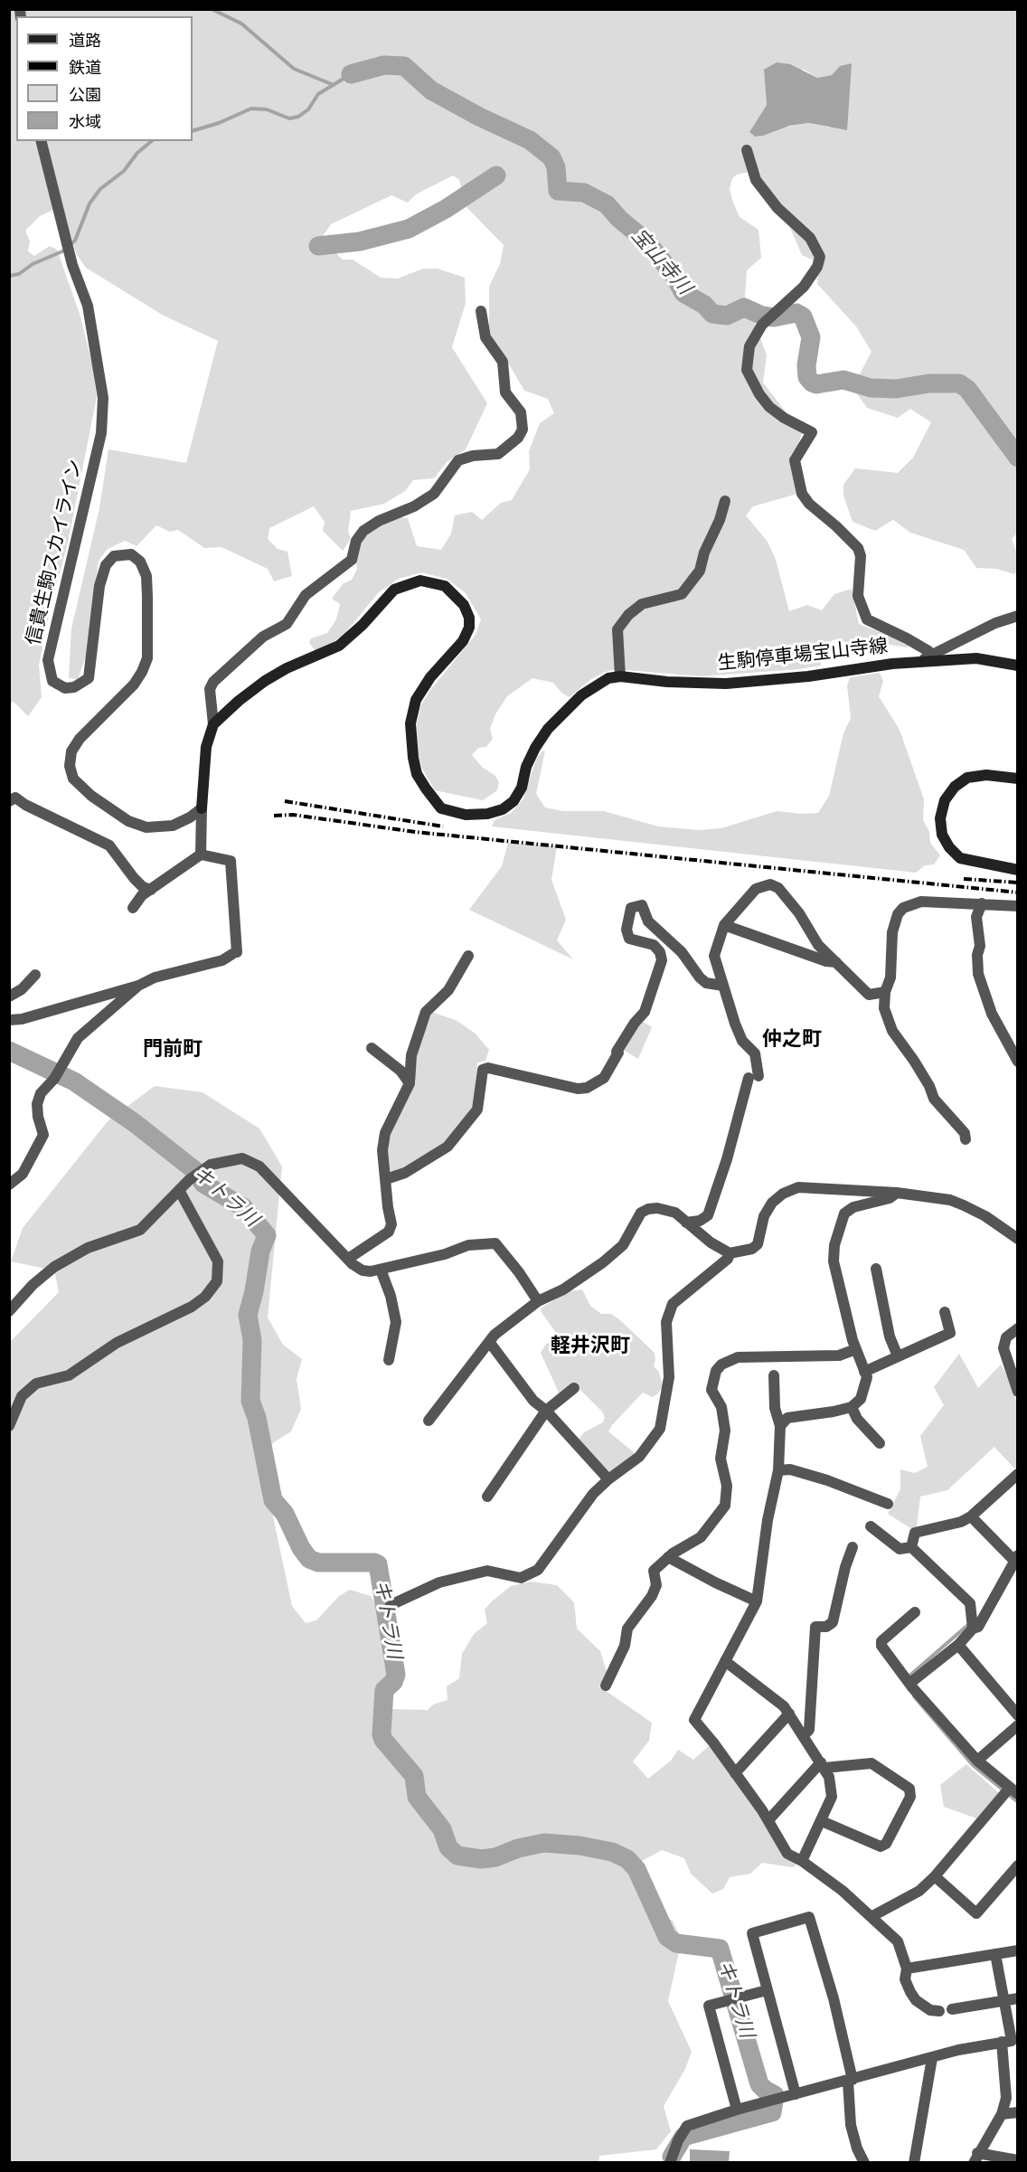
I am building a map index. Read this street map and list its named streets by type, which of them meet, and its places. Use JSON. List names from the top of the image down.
{
  "streets": {
    "main road": ["生駒停車場宝山寺線"],
    "street": ["信貴生駒スカイライン"]
  },
  "districts": ["仲之町", "門前町", "軽井沢町"],
  "water": ["宝山寺川", "キトラ川"],
  "legend": [
    "道路",
    "鉄道",
    "公園",
    "水域"
  ]
}
